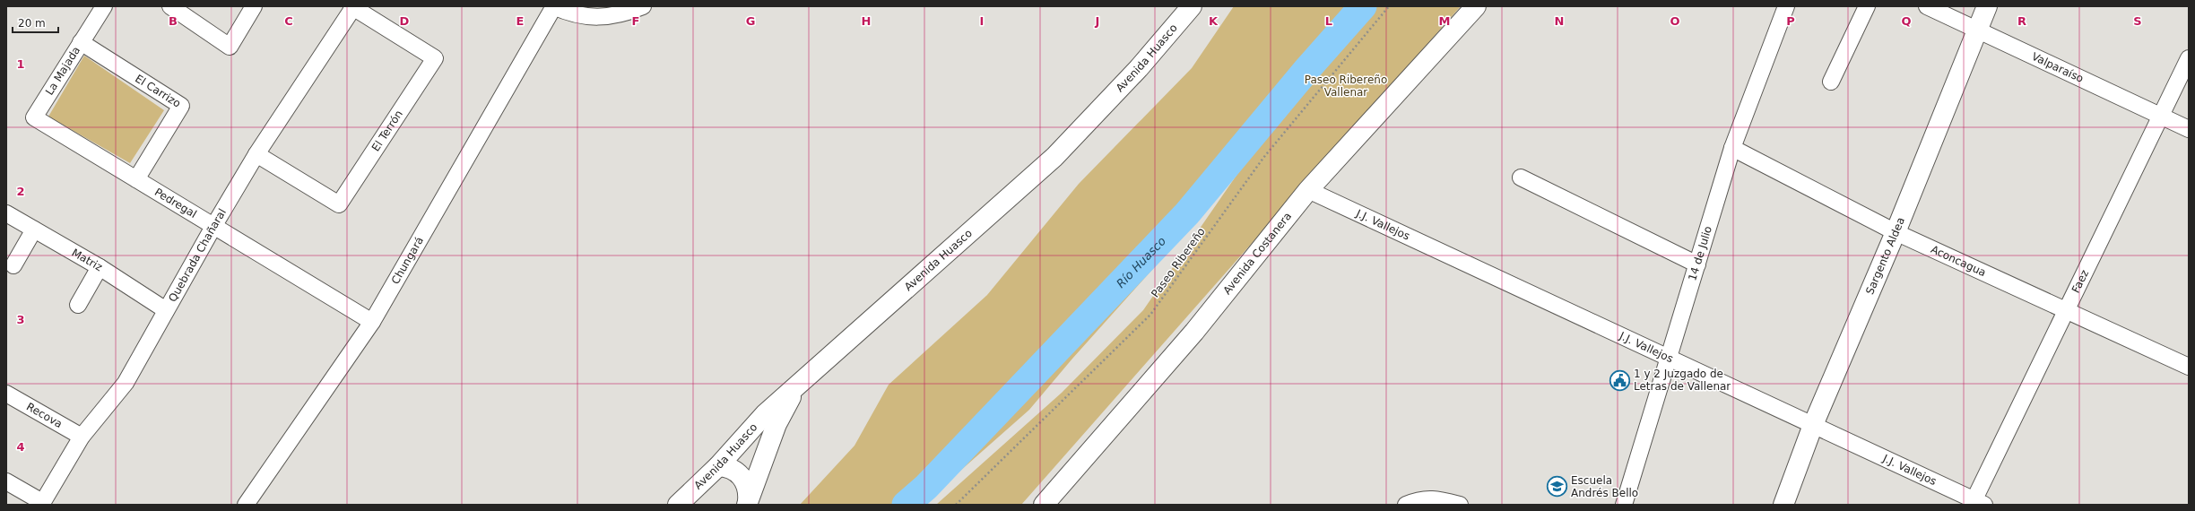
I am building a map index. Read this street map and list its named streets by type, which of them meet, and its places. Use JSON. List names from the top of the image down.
{
  "streets": {
    "main road": ["Avenida Huasco", "Avenida Costanera", "Sargento Aldea"],
    "street": [
      "Valparaíso",
      "La Majada",
      "El Carrizo",
      "El Terrón",
      "Pedregal",
      "J.J. Vallejos",
      "14 de Julio",
      "Quebrada Chañaral",
      "Matriz",
      "Chungará",
      "Aconcagua",
      "Faez",
      "Recova"
    ],
    "path": ["Paseo Ribereño"]
  },
  "crossings": [
    ["Valparaíso", "Sargento Aldea"],
    ["Valparaíso", "Faez"],
    ["La Majada", "El Carrizo"],
    ["La Majada", "Pedregal"],
    ["El Carrizo", "Pedregal"],
    ["El Terrón", "Quebrada Chañaral"],
    ["Pedregal", "Quebrada Chañaral"],
    ["Pedregal", "Chungará"],
    ["J.J. Vallejos", "Avenida Costanera"],
    ["J.J. Vallejos", "14 de Julio"],
    ["J.J. Vallejos", "Sargento Aldea"],
    ["J.J. Vallejos", "Faez"],
    ["14 de Julio", "Aconcagua"],
    ["Quebrada Chañaral", "Matriz"],
    ["Quebrada Chañaral", "Recova"],
    ["Sargento Aldea", "Aconcagua"],
    ["Aconcagua", "Faez"]
  ],
  "water": ["Río Huasco"],
  "parks": ["Paseo Ribereño Vallenar"],
  "places": {
    "public building": ["1 y 2 Juzgado de Letras de Vallenar"],
    "school or university": ["Escuela Andrés Bello"]
  },
  "scale_bar": "20 m",
  "grid": {
    "columns": [
      "B",
      "C",
      "D",
      "E",
      "F",
      "G",
      "H",
      "I",
      "J",
      "K",
      "L",
      "M",
      "N",
      "O",
      "P",
      "Q",
      "R",
      "S"
    ],
    "rows": [
      "1",
      "2",
      "3",
      "4"
    ]
  }
}
